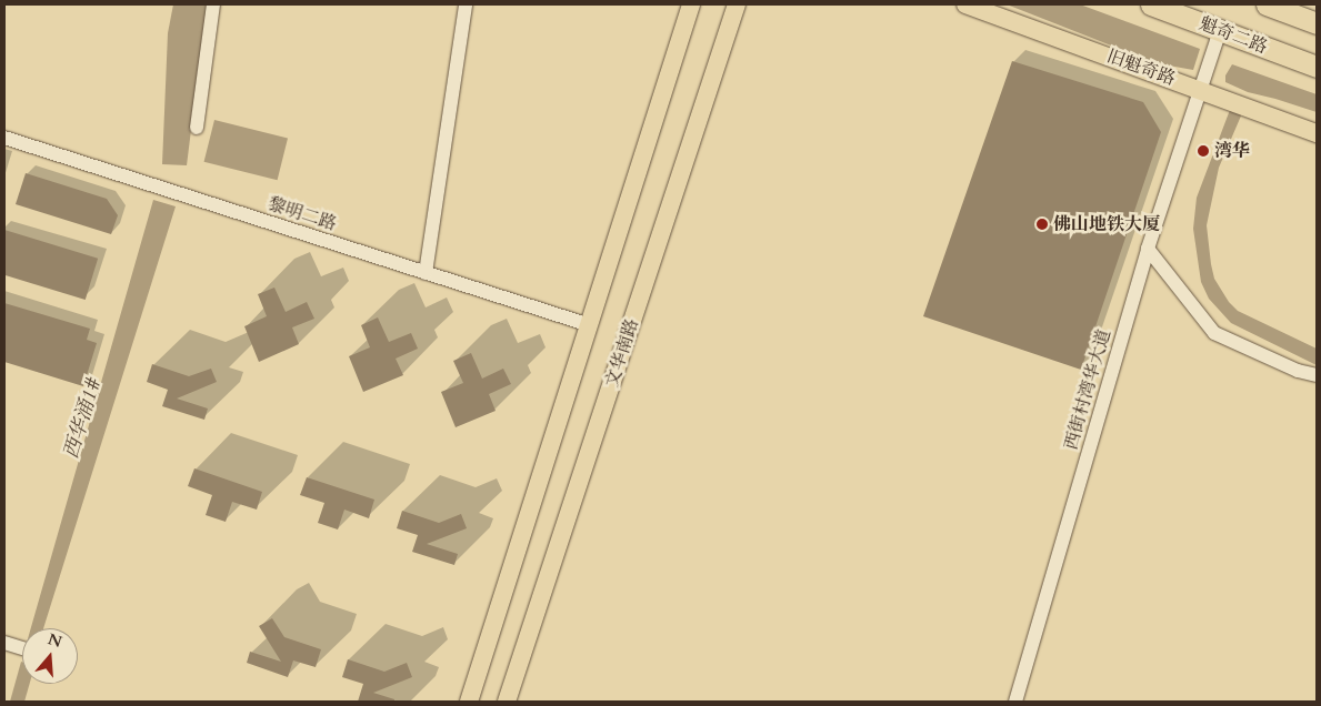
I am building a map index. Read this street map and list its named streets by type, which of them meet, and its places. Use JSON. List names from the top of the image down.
{
  "streets": {
    "highway": ["魁奇二路"],
    "main road": ["旧魁奇路", "文华南路"],
    "street": ["黎明二路", "西街村湾华大道"]
  },
  "crossings": [
    ["魁奇二路", "西街村湾华大道"],
    ["旧魁奇路", "西街村湾华大道"]
  ],
  "water": ["西华涌1#"],
  "places": ["湾华", "佛山地铁大厦"],
  "north": "top"
}
